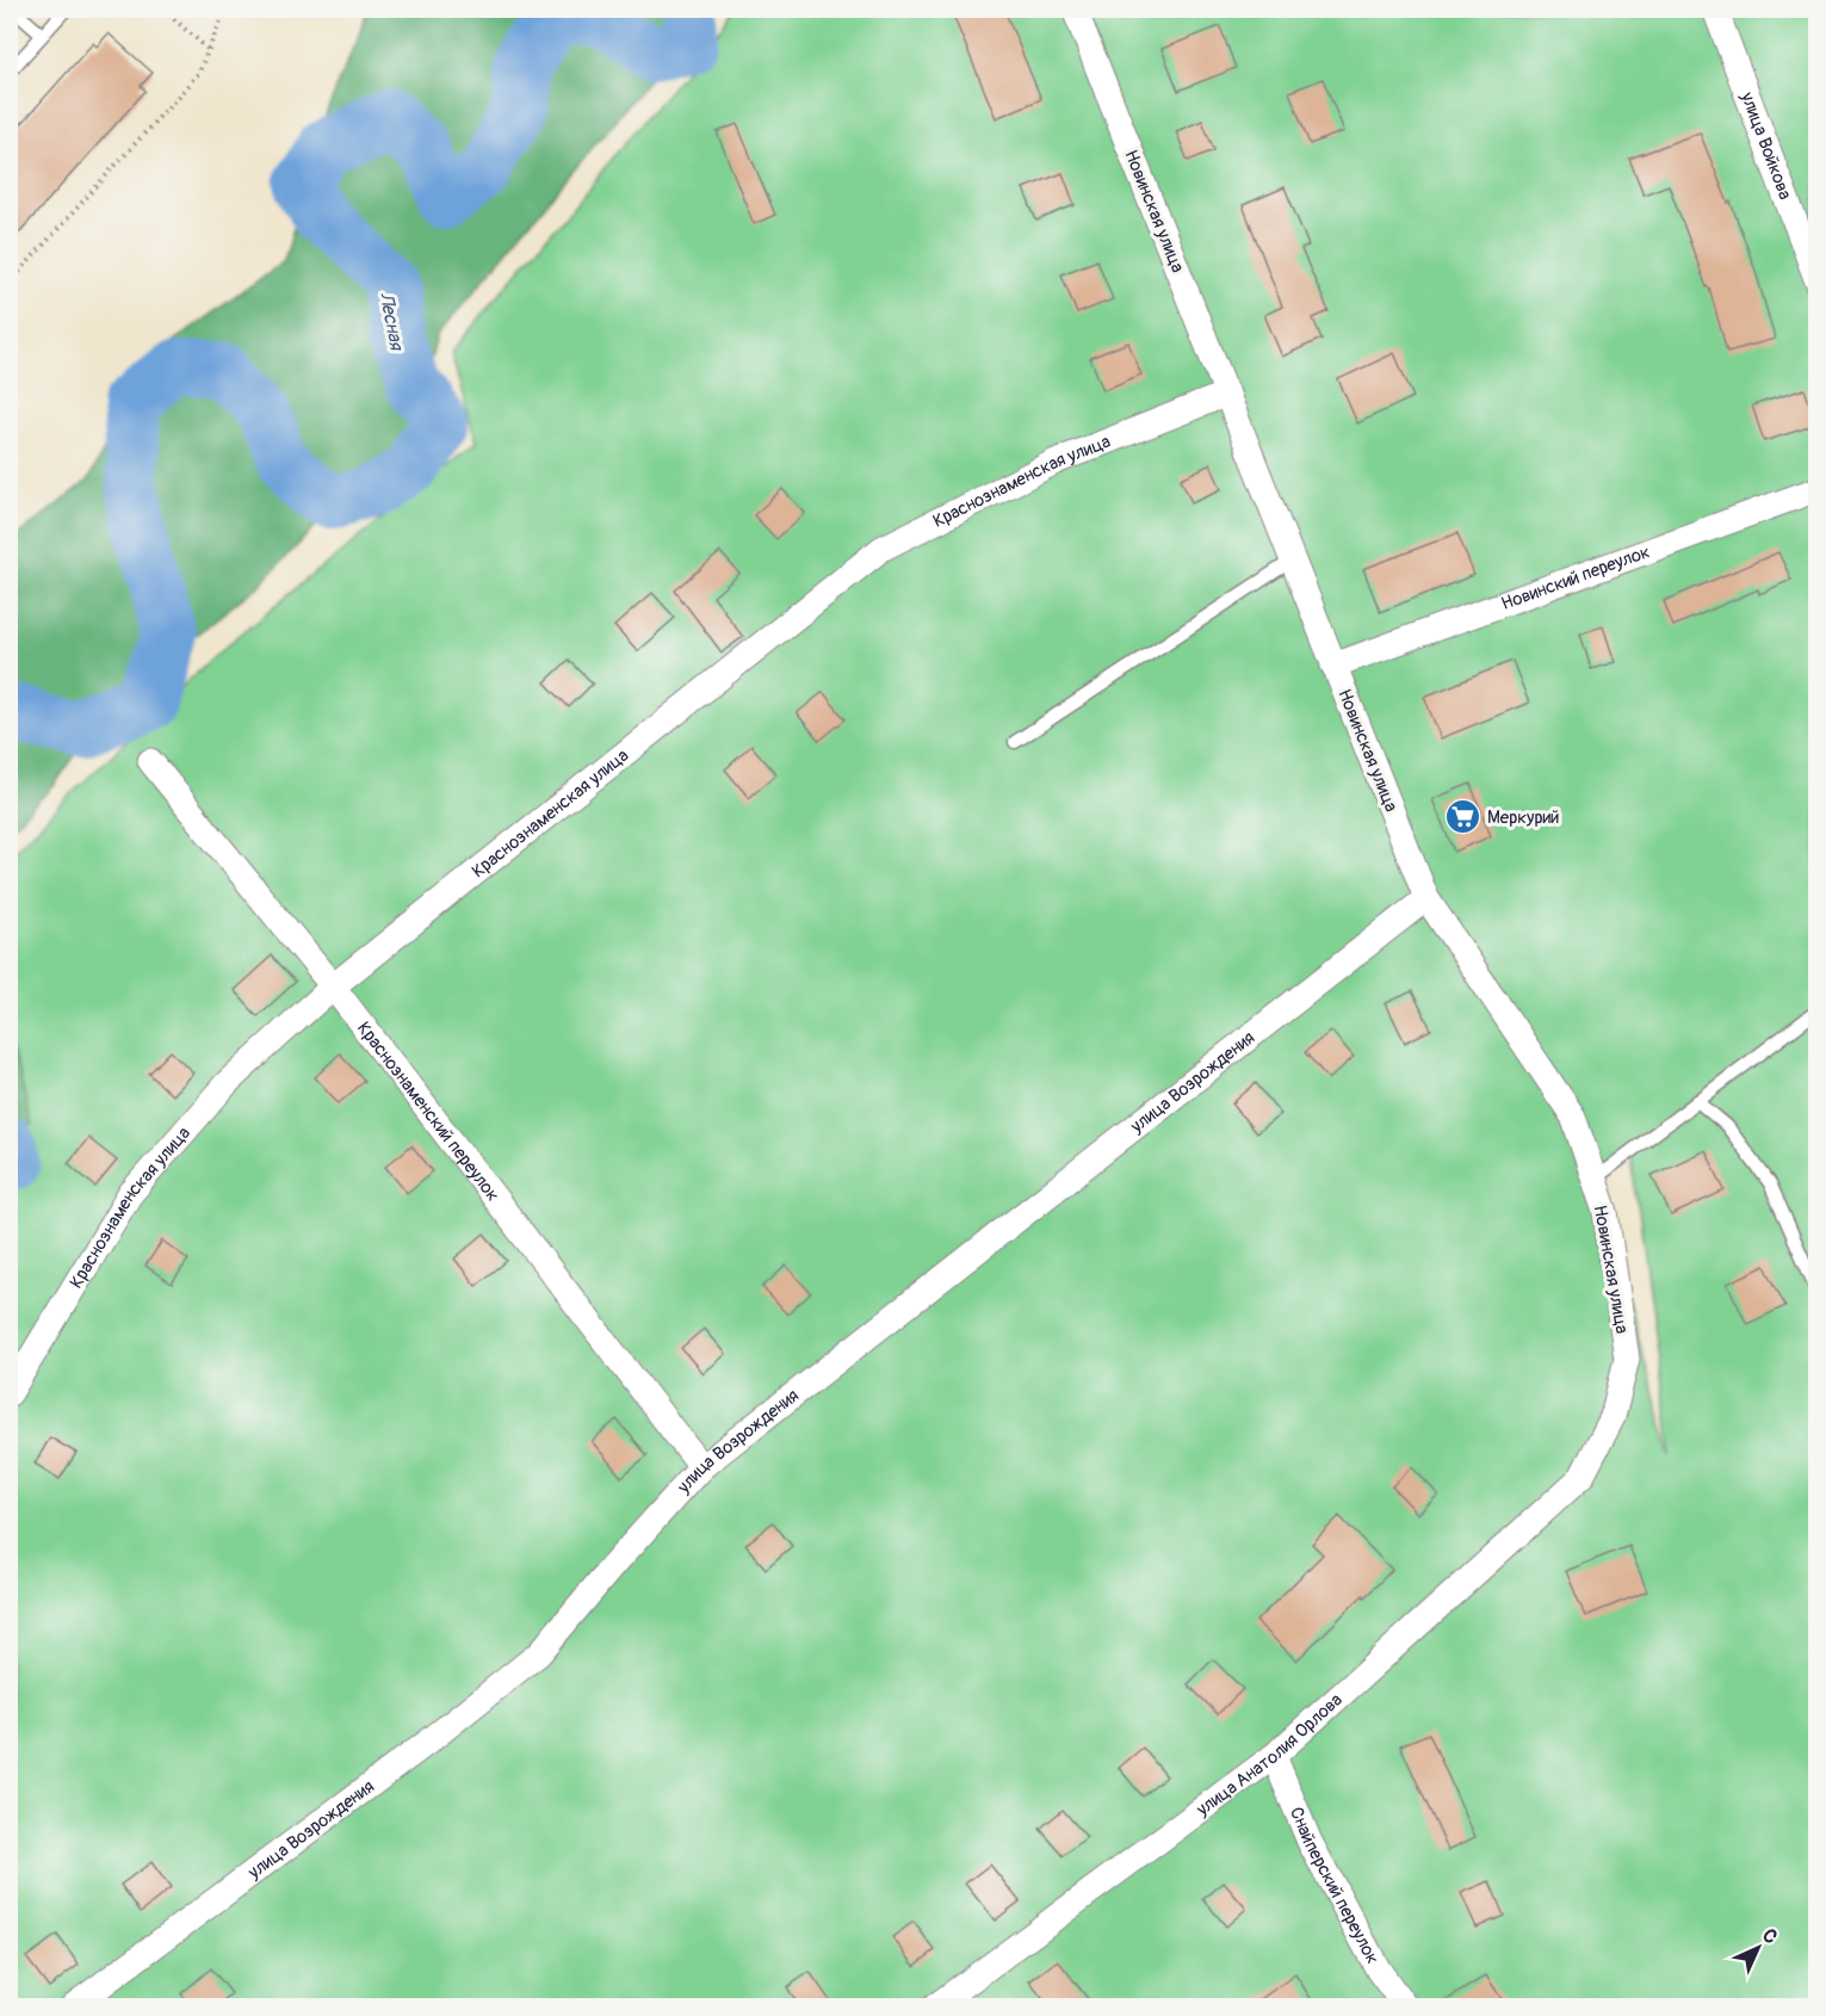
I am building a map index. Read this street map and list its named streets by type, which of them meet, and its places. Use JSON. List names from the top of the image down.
{
  "streets": {
    "street": [
      "улица Войкова",
      "Новинская улица",
      "Краснознаменская улица",
      "Новинский переулок",
      "улица Возрождения",
      "Краснознаменский переулок",
      "улица Анатолия Орлова",
      "Снайперский переулок"
    ]
  },
  "crossings": [
    ["Новинская улица", "Краснознаменская улица"],
    ["Новинская улица", "Новинский переулок"],
    ["Новинская улица", "улица Возрождения"],
    ["Новинская улица", "улица Анатолия Орлова"],
    ["Краснознаменская улица", "Краснознаменский переулок"],
    ["улица Возрождения", "Краснознаменский переулок"],
    ["улица Анатолия Орлова", "Снайперский переулок"]
  ],
  "water": ["Лесная"],
  "places": {
    "supermarket": ["Меркурий"]
  },
  "north": "top right"
}
